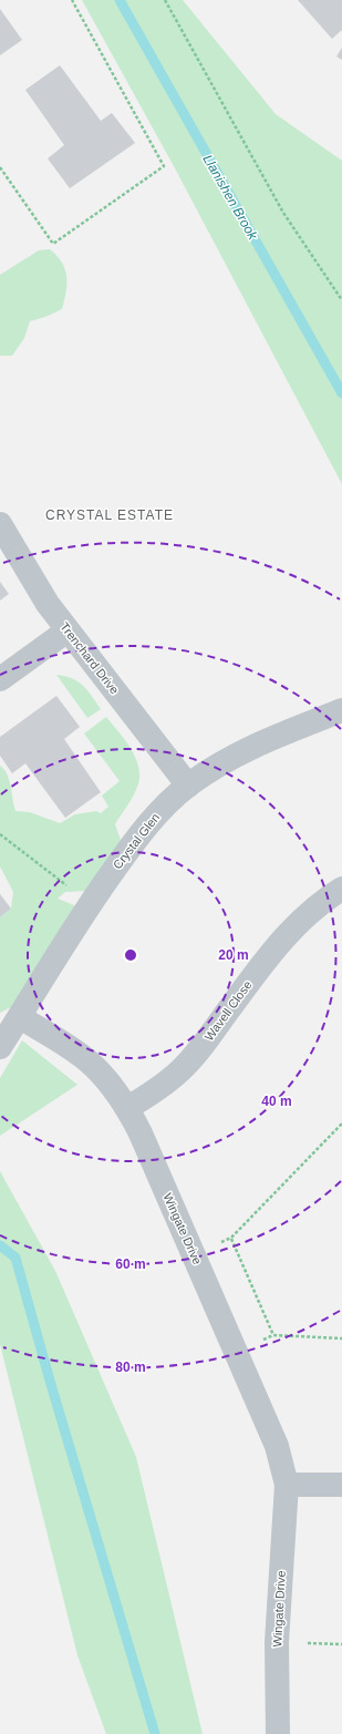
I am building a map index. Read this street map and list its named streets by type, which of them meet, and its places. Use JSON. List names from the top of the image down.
{
  "streets": {
    "street": [
      "Trenchard Drive",
      "Crystal Glen",
      "Wavell Close",
      "Wingate Drive"
    ]
  },
  "crossings": [
    ["Trenchard Drive", "Crystal Glen"],
    ["Crystal Glen", "Wingate Drive"],
    ["Wavell Close", "Wingate Drive"]
  ],
  "districts": ["CRYSTAL ESTATE"],
  "water": ["Llanishen Brook"],
  "rings": [
    "20 m",
    "40 m",
    "60 m",
    "80 m"
  ]
}
